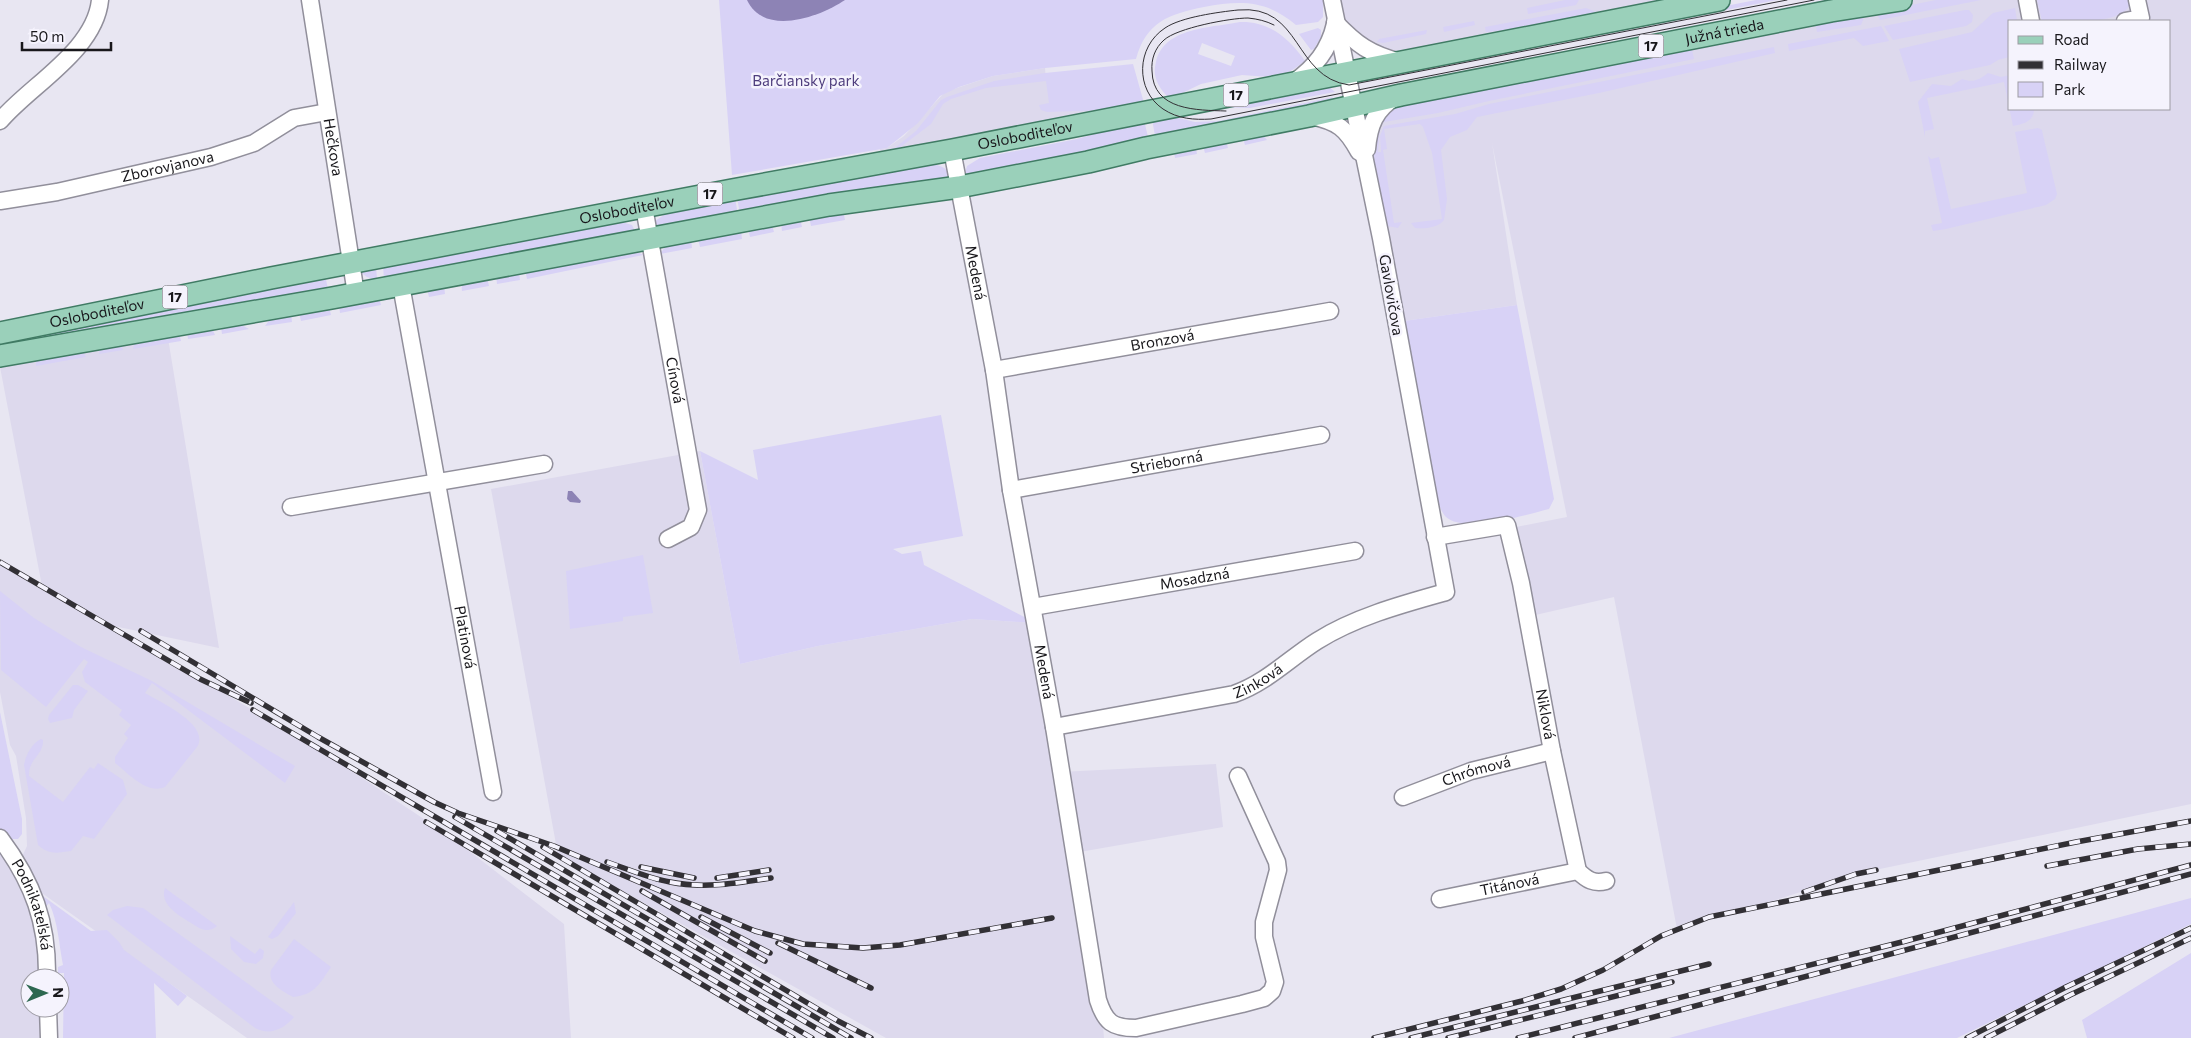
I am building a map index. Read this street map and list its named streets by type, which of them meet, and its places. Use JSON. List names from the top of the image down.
{
  "streets": {
    "main road": ["Južná trieda", "17", "Osloboditeľov"],
    "street": [
      "Hečkova",
      "Zborovjanova",
      "Medená",
      "Gavlovičova",
      "Bronzová",
      "Cínová",
      "Strieborná",
      "Mosadzná",
      "Platinová",
      "Zinková",
      "Niklová",
      "Chrómová",
      "Titánová",
      "Podnikateľská"
    ]
  },
  "crossings": [
    ["Južná trieda", "Osloboditeľov"],
    ["17", "Osloboditeľov"],
    ["Osloboditeľov", "Hečkova"],
    ["Osloboditeľov", "Medená"],
    ["Osloboditeľov", "Gavlovičova"],
    ["Osloboditeľov", "Cínová"],
    ["Osloboditeľov", "Platinová"],
    ["Hečkova", "Zborovjanova"],
    ["Medená", "Bronzová"],
    ["Medená", "Strieborná"],
    ["Medená", "Mosadzná"],
    ["Medená", "Zinková"],
    ["Gavlovičova", "Zinková"],
    ["Gavlovičova", "Niklová"],
    ["Niklová", "Chrómová"],
    ["Niklová", "Titánová"]
  ],
  "parks": ["Barčiansky park"],
  "legend": ["Road", "Railway", "Park"],
  "scale_bar": "50 m",
  "north": "right"
}
